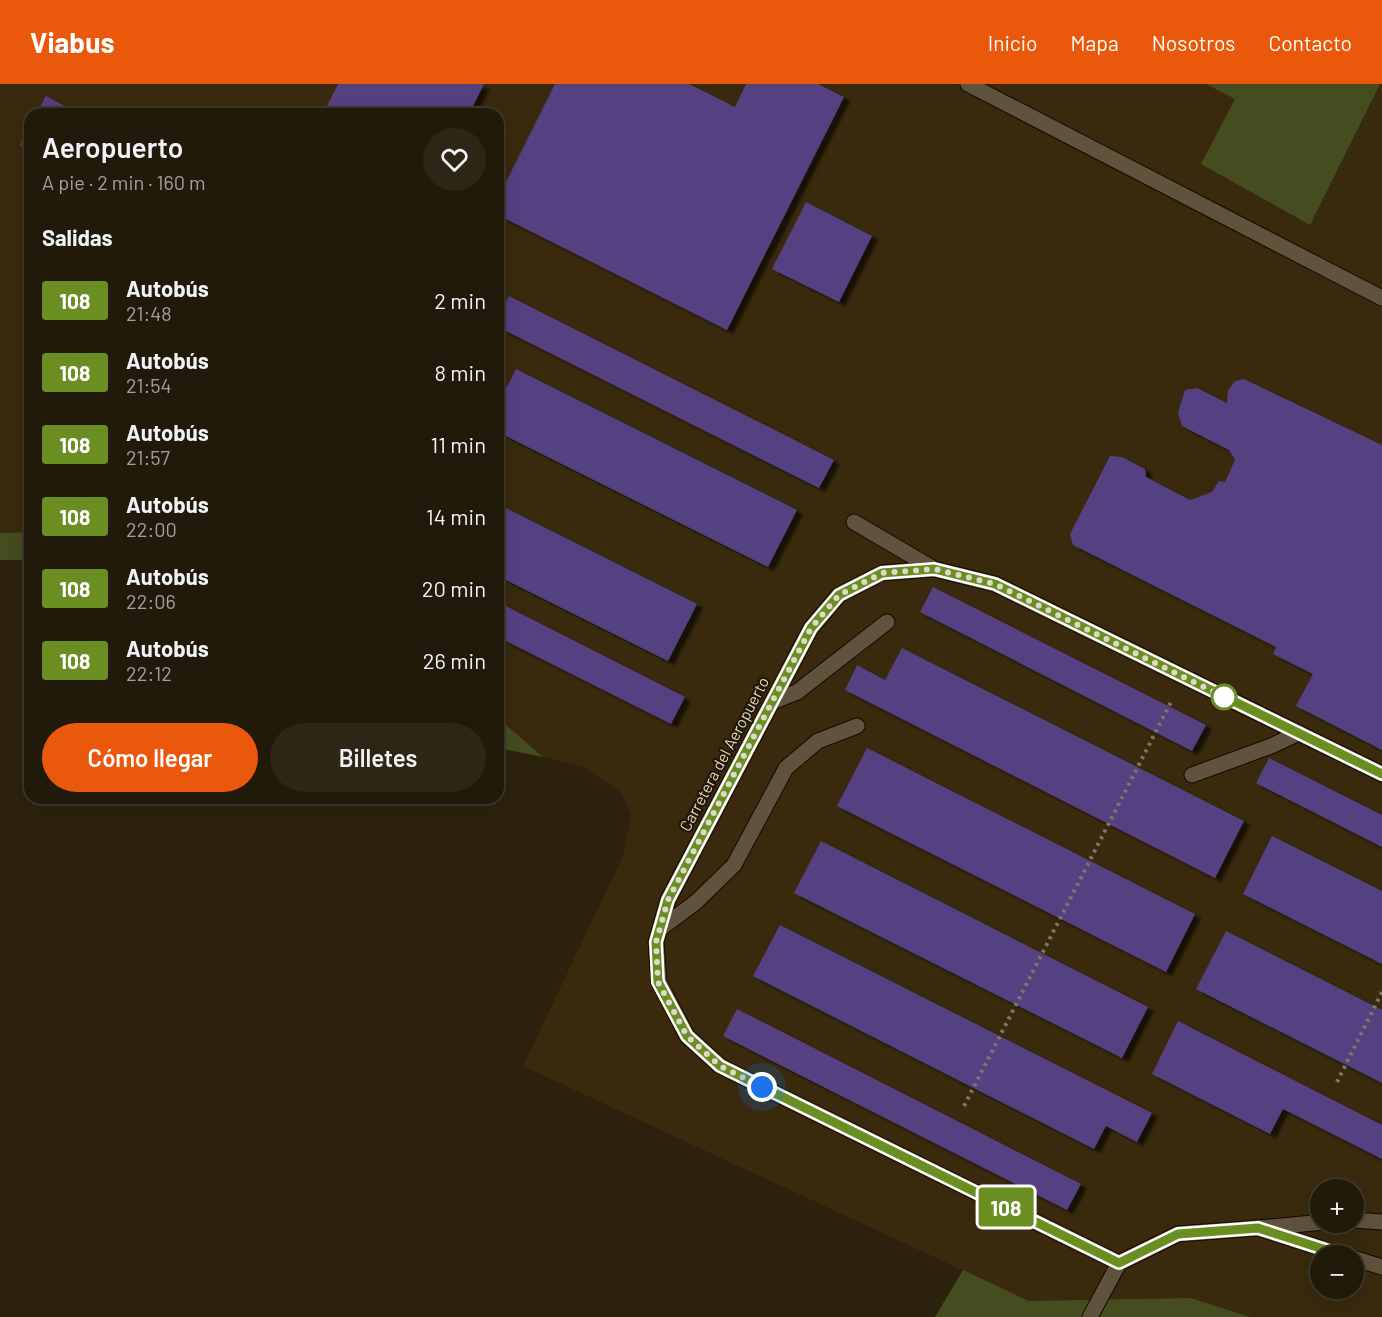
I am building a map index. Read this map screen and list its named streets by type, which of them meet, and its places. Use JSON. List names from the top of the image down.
{
  "streets": {
    "street": ["Carretera del Aeropuerto"]
  },
  "lines": ["bus line 108"],
  "page": {
    "header": "Viabus",
    "nav": [
      "Inicio",
      "Mapa",
      "Nosotros",
      "Contacto"
    ],
    "on_map": "108",
    "heading": [
      ["Aeropuerto", "A pie · 2 min · 160 m"],
      "Salidas"
    ],
    "list": [
      {
        "mark": "108",
        "name": "Autobús",
        "note": "21:48",
        "value": "2 min"
      },
      {
        "mark": "108",
        "name": "Autobús",
        "note": "21:54",
        "value": "8 min"
      },
      {
        "mark": "108",
        "name": "Autobús",
        "note": "21:57",
        "value": "11 min"
      },
      {
        "mark": "108",
        "name": "Autobús",
        "note": "22:00",
        "value": "14 min"
      },
      {
        "mark": "108",
        "name": "Autobús",
        "note": "22:06",
        "value": "20 min"
      },
      {
        "mark": "108",
        "name": "Autobús",
        "note": "22:12",
        "value": "26 min"
      }
    ],
    "buttons": ["Cómo llegar", "Billetes"],
    "map_buttons": ["+", "−"]
  }
}
